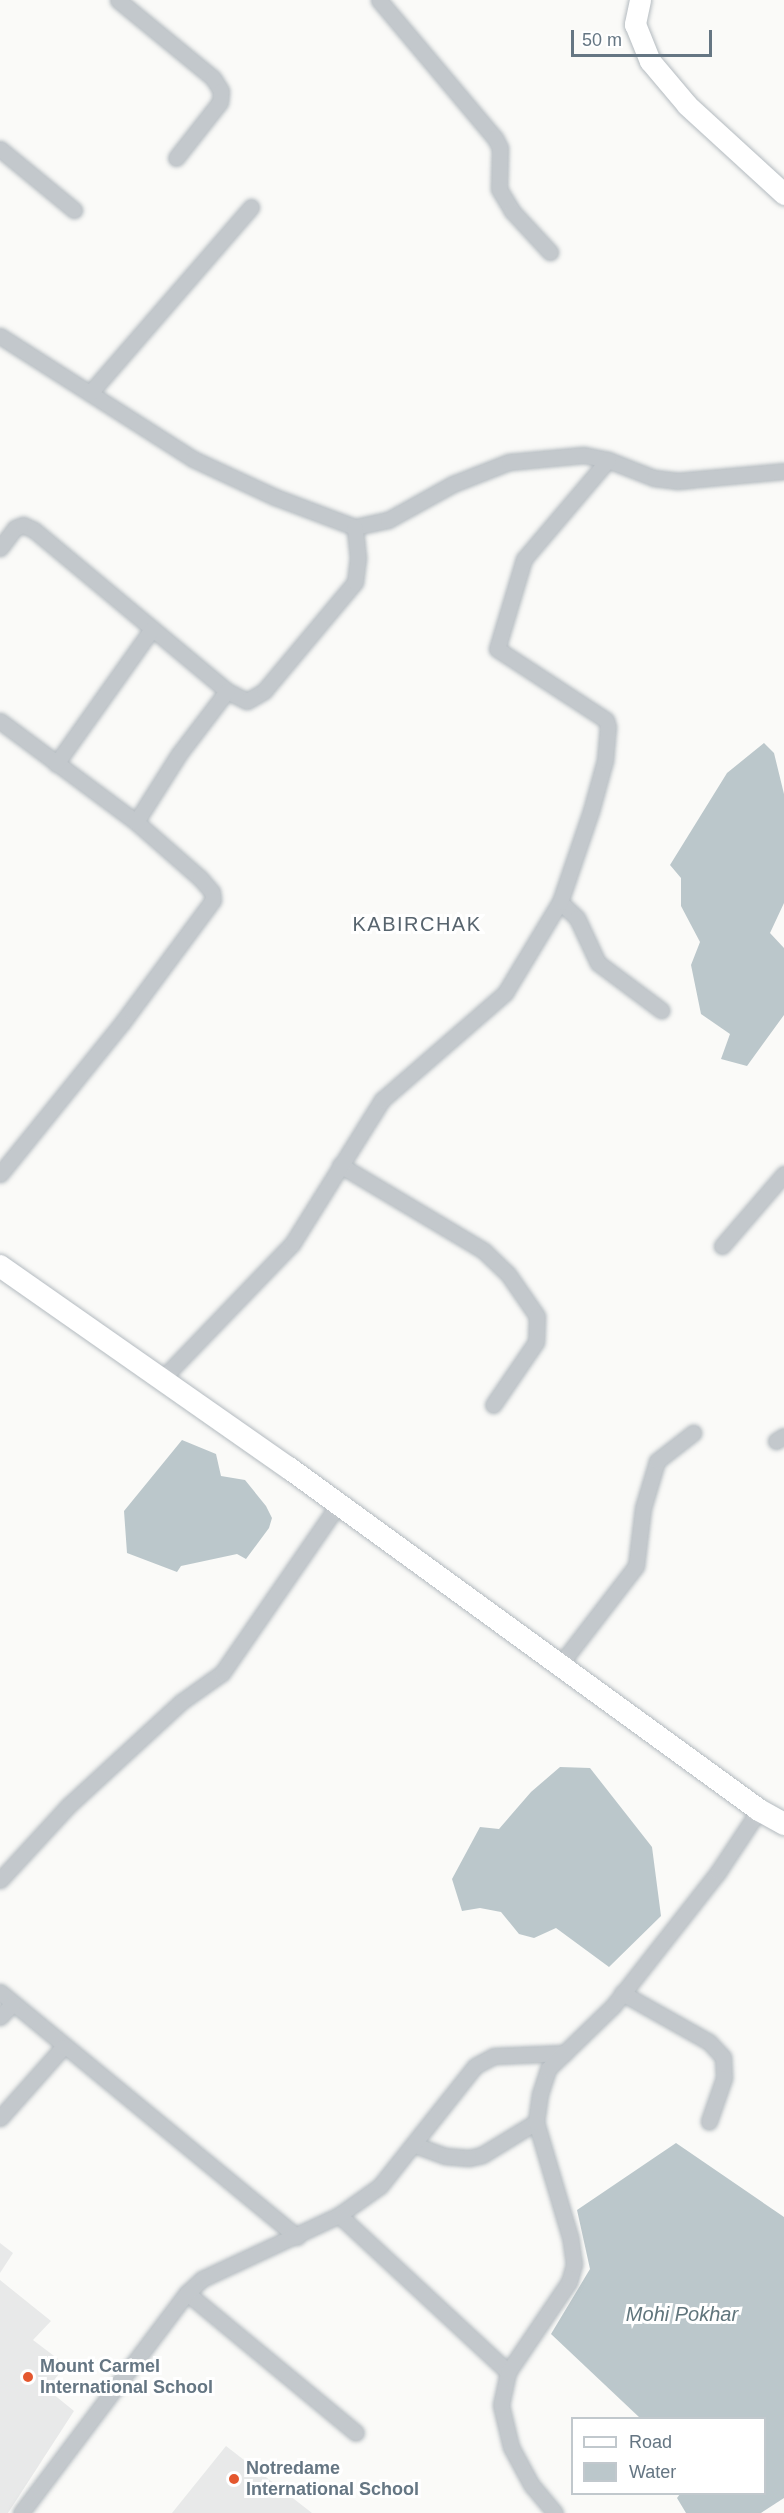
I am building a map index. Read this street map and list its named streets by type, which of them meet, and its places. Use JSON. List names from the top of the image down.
{
  "districts": ["KABIRCHAK"],
  "water": ["Mohi Pokhar"],
  "places": ["Mount Carmel International School", "Notredame International School"],
  "legend": ["Road", "Water"],
  "scale_bar": "50 m"
}
